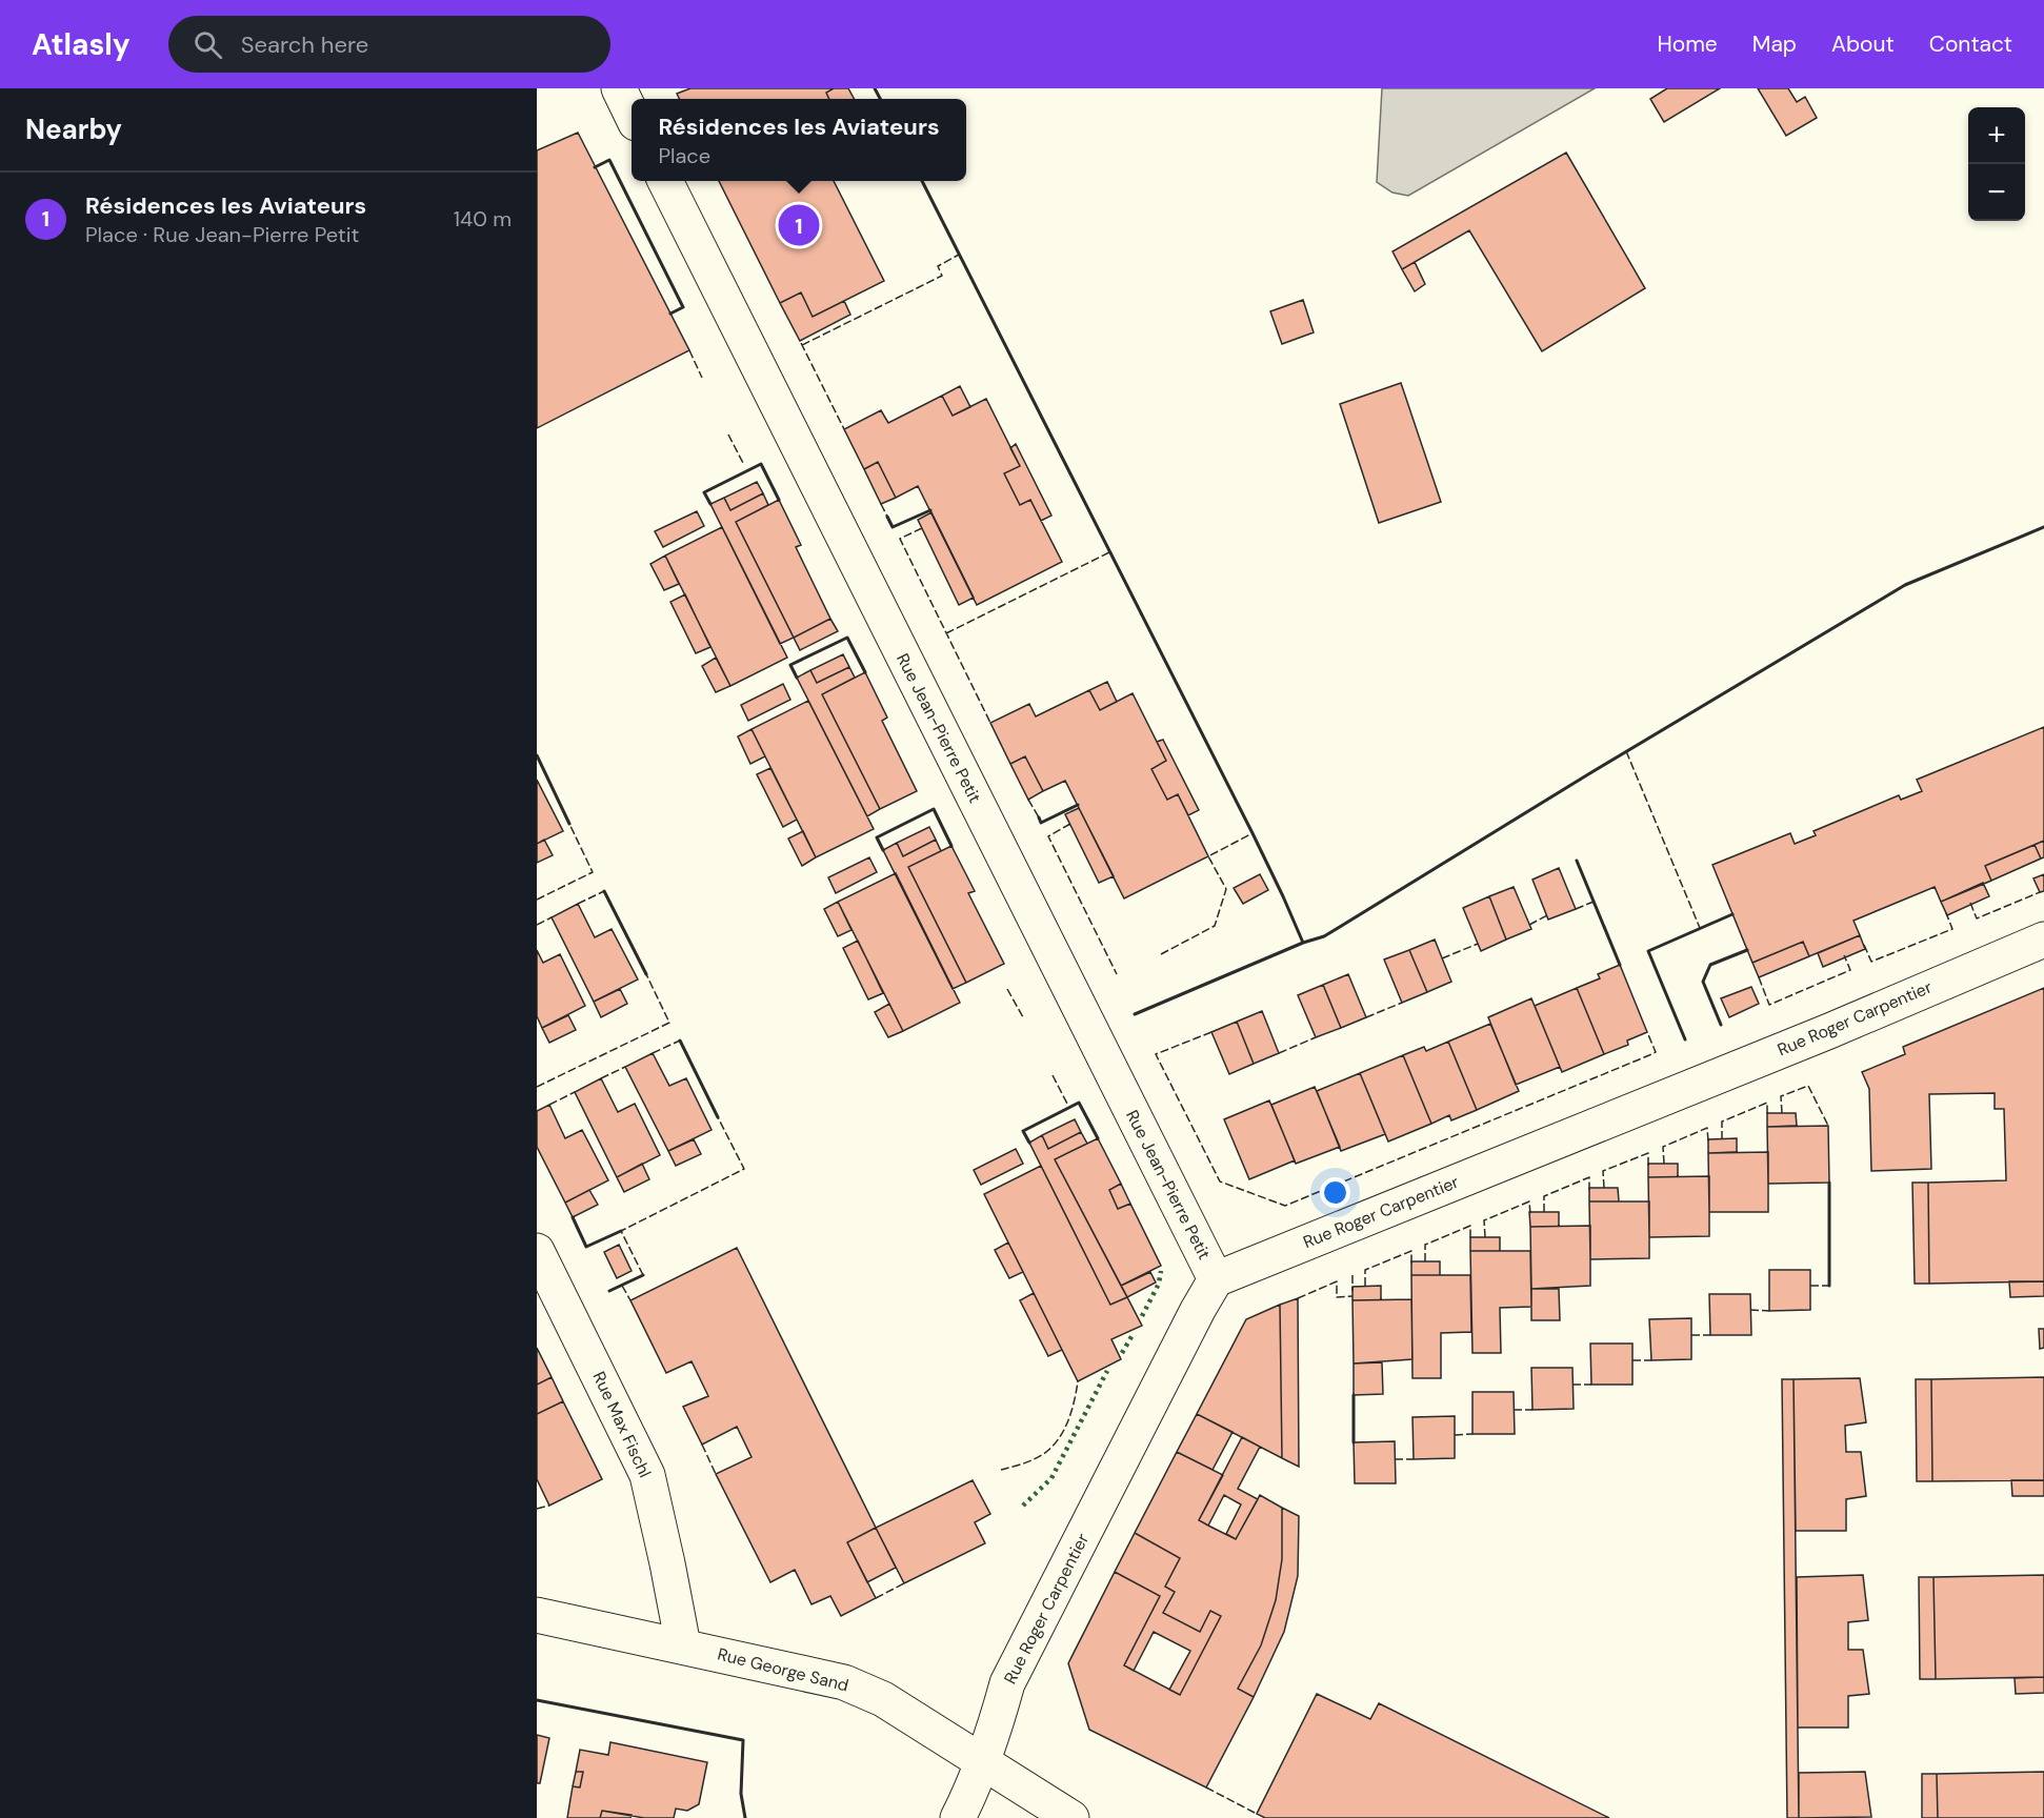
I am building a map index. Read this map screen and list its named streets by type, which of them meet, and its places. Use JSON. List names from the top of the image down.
{
  "streets": {
    "street": [
      "Rue Jean-Pierre Petit",
      "Rue Roger Carpentier",
      "Rue Max Fischl",
      "Rue George Sand"
    ]
  },
  "crossings": [
    ["Rue Jean-Pierre Petit", "Rue Roger Carpentier"],
    ["Rue Roger Carpentier", "Rue George Sand"],
    ["Rue Max Fischl", "Rue George Sand"]
  ],
  "page": {
    "header": "Atlasly",
    "search": "Search here",
    "nav": [
      "Home",
      "Map",
      "About",
      "Contact"
    ],
    "heading": "Nearby",
    "popup": ["Résidences les Aviateurs", "Place"],
    "map_buttons": ["+", "−"],
    "list": [
      {
        "mark": "1",
        "name": "Résidences les Aviateurs",
        "note": "Place · Rue Jean-Pierre Petit",
        "value": "140 m"
      }
    ],
    "pins": "1"
  }
}
